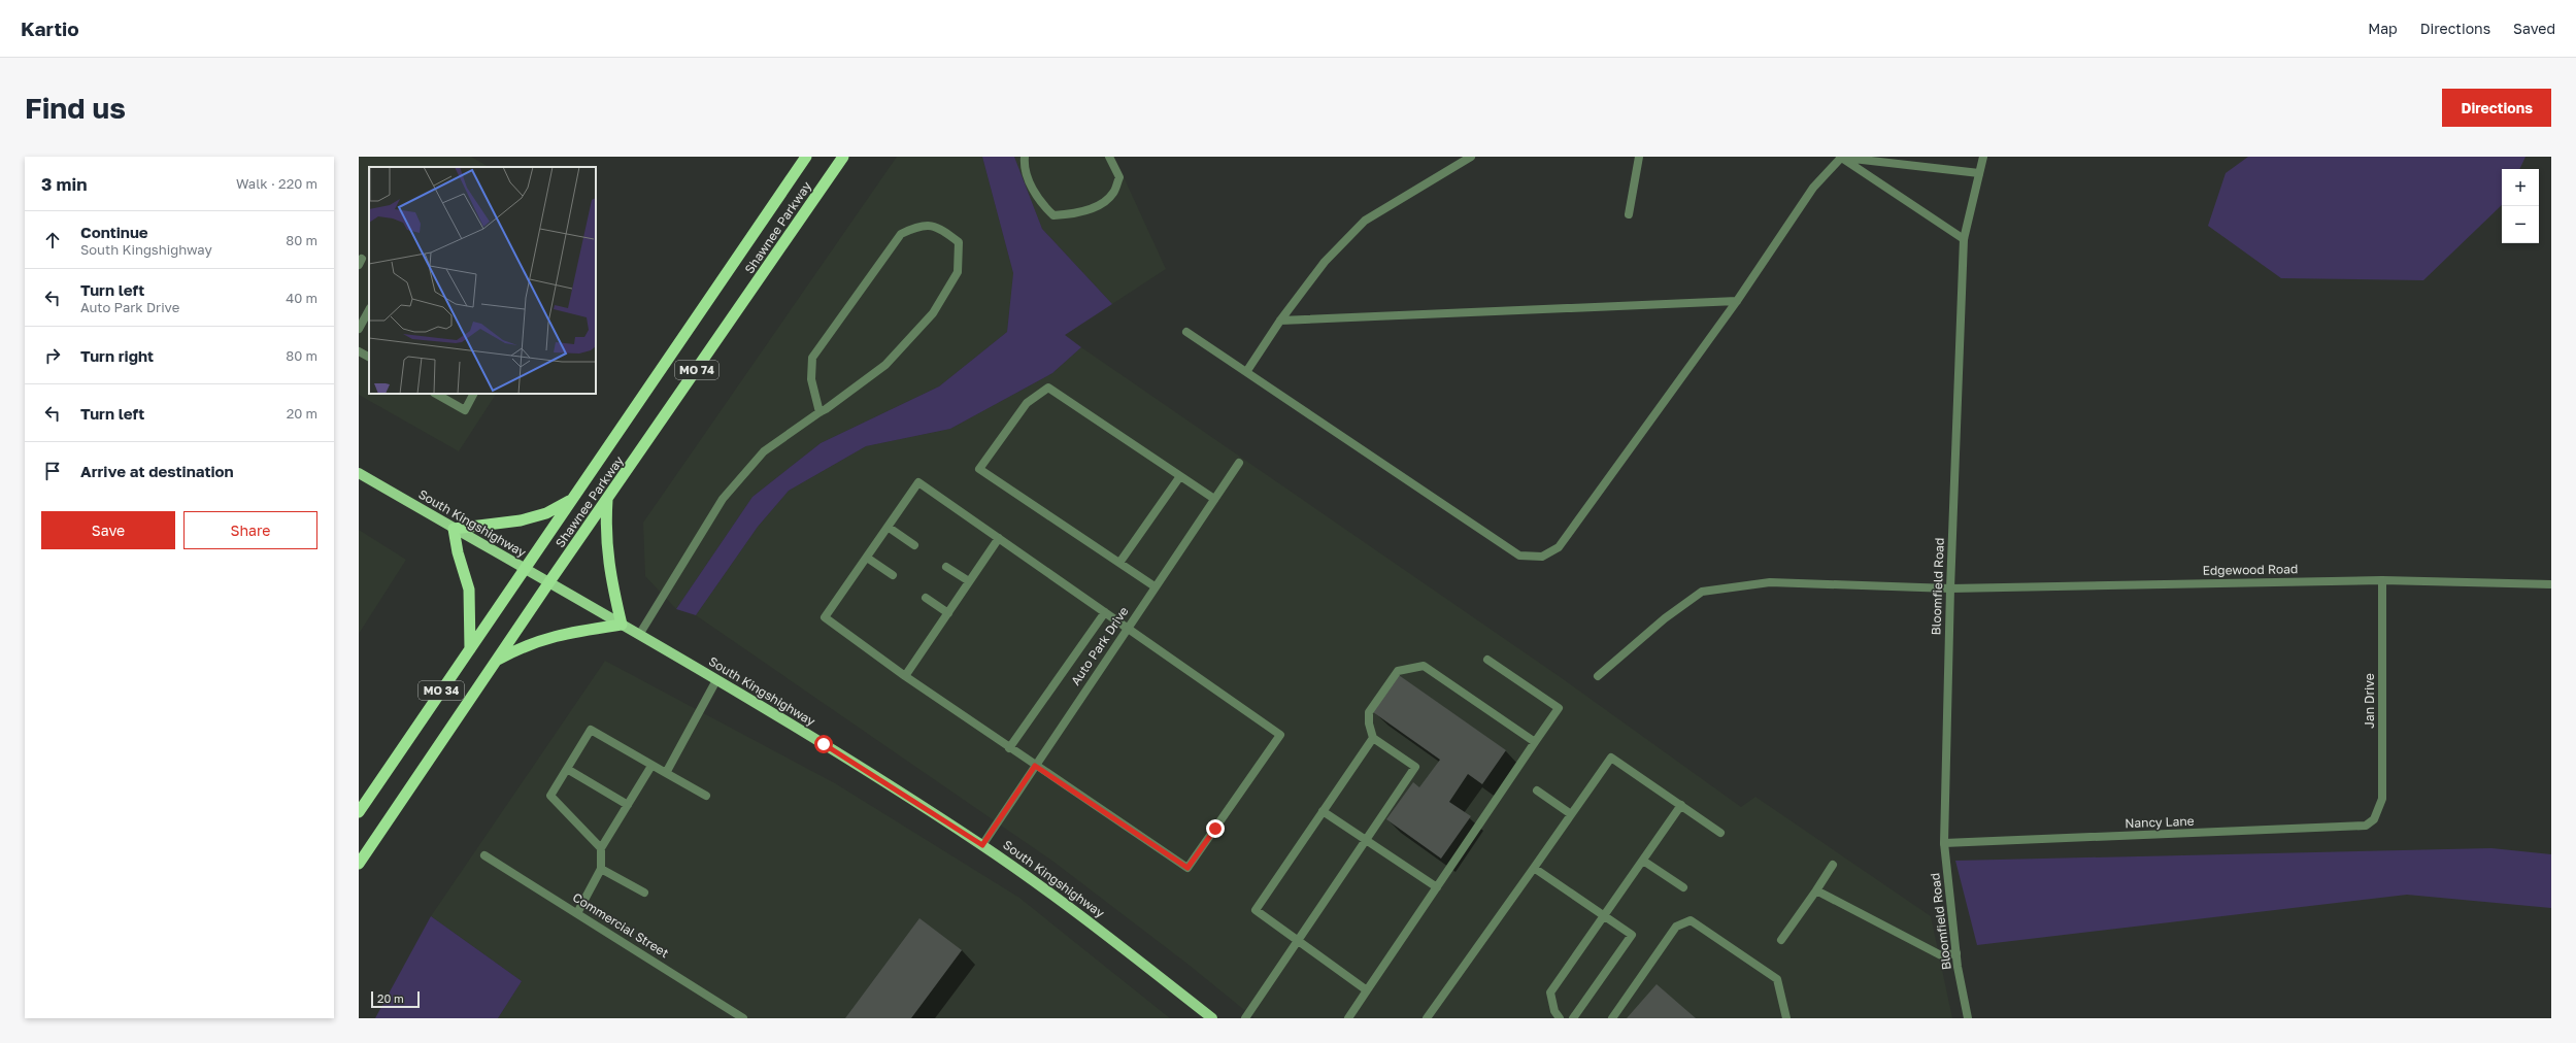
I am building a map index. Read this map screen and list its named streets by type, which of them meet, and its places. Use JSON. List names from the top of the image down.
{
  "streets": {
    "highway": ["Shawnee Parkway", "MO 74", "MO 34"],
    "main road": ["South Kingshighway"],
    "street": [
      "Edgewood Road",
      "Bloomfield Road",
      "Auto Park Drive",
      "Jan Drive",
      "Nancy Lane",
      "Commercial Street"
    ]
  },
  "crossings": [
    ["Shawnee Parkway", "South Kingshighway"],
    ["Shawnee Parkway", "MO 34"],
    ["South Kingshighway", "Auto Park Drive"],
    ["South Kingshighway", "MO 34"],
    ["Edgewood Road", "Bloomfield Road"],
    ["Edgewood Road", "Jan Drive"],
    ["Bloomfield Road", "Nancy Lane"],
    ["Jan Drive", "Nancy Lane"]
  ],
  "scale_bar": "20 m",
  "page": {
    "header": "Kartio",
    "nav": ["Map", "Directions", "Saved"],
    "buttons": [
      "Directions",
      ["Save", "Share"]
    ],
    "title": "Find us",
    "heading": ["3 min", "Walk · 220 m"],
    "map_buttons": ["+", "−"],
    "list": [
      ["Continue", "South Kingshighway", "80 m"],
      ["Turn left", "Auto Park Drive", "40 m"],
      ["Turn right", "80 m"],
      ["Turn left", "20 m"],
      "Arrive at destination"
    ],
    "scale": "20 m"
  }
}
